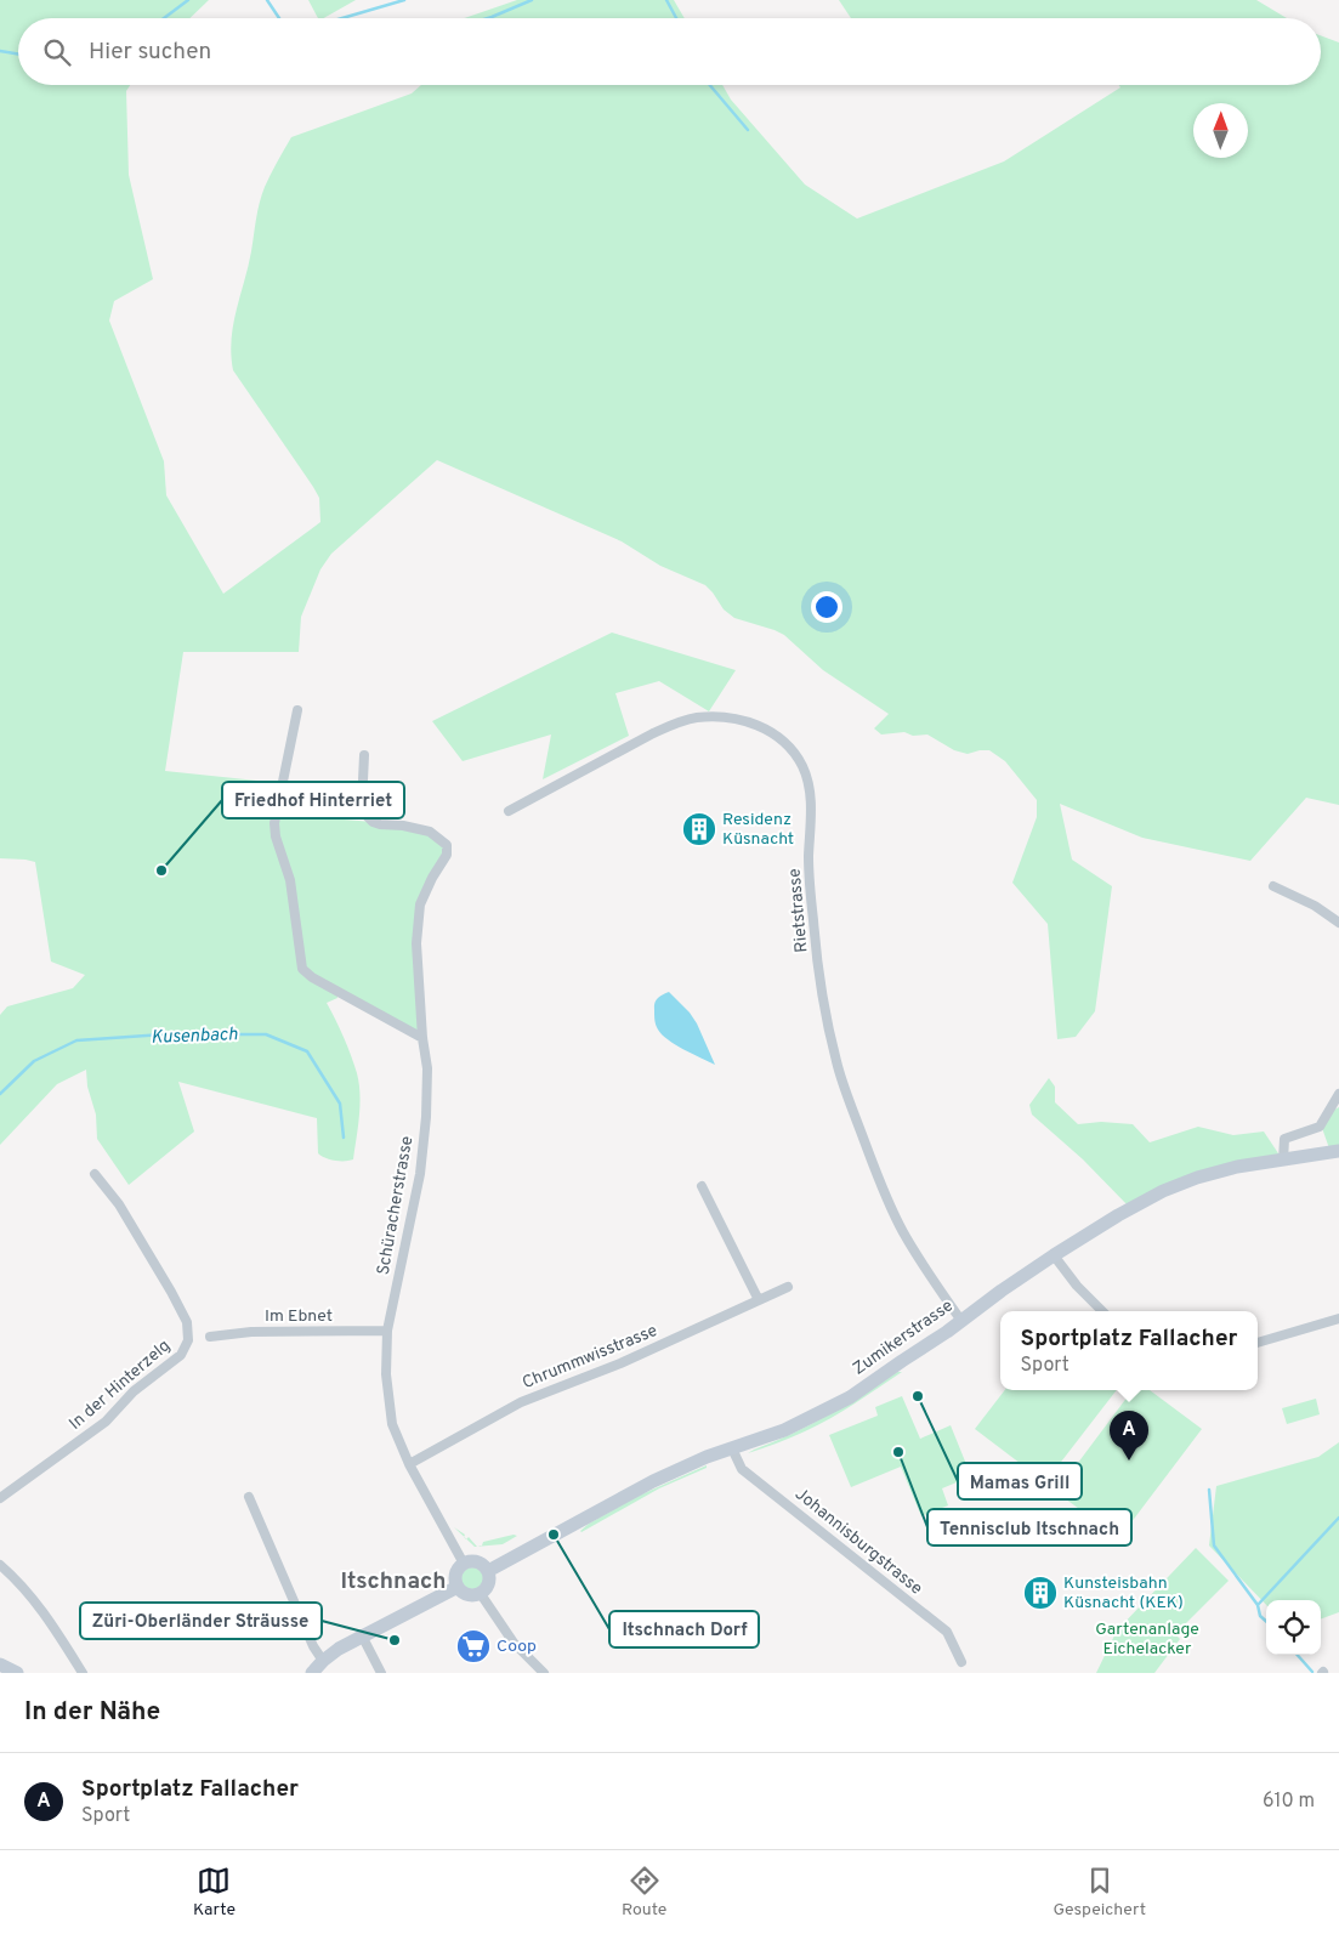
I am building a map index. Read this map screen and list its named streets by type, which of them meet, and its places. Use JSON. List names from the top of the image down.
{
  "streets": {
    "main road": ["Zumikerstrasse"],
    "street": [
      "Rietstrasse",
      "Schüracherstrasse",
      "Im Ebnet",
      "Chrummwisstrasse",
      "In der Hinterzelg",
      "Johannisburgstrasse"
    ]
  },
  "crossings": [
    ["Rietstrasse", "Zumikerstrasse"],
    ["Schüracherstrasse", "Im Ebnet"],
    ["Schüracherstrasse", "Zumikerstrasse"],
    ["Schüracherstrasse", "Chrummwisstrasse"],
    ["Zumikerstrasse", "Johannisburgstrasse"]
  ],
  "districts": ["Itschnach"],
  "water": ["Kusenbach"],
  "parks": ["Gartenanlage Eichelacker"],
  "places": {
    "building": ["Residenz Küsnacht", "Kunsteisbahn Küsnacht (KEK)"],
    "other": [
      "Friedhof Hinterriet",
      "Mamas Grill",
      "Tennisclub Itschnach",
      "Itschnach Dorf",
      "Züri-Oberländer Sträusse"
    ],
    "supermarket": ["Coop"]
  },
  "north": "top",
  "page": {
    "search": "Hier suchen",
    "popup": ["Sportplatz Fallacher", "Sport"],
    "pins": "A",
    "heading": "In der Nähe",
    "list": [
      {
        "mark": "A",
        "name": "Sportplatz Fallacher",
        "note": "Sport",
        "value": "610 m"
      }
    ],
    "nav": ["Karte", "Route", "Gespeichert"]
  }
}
